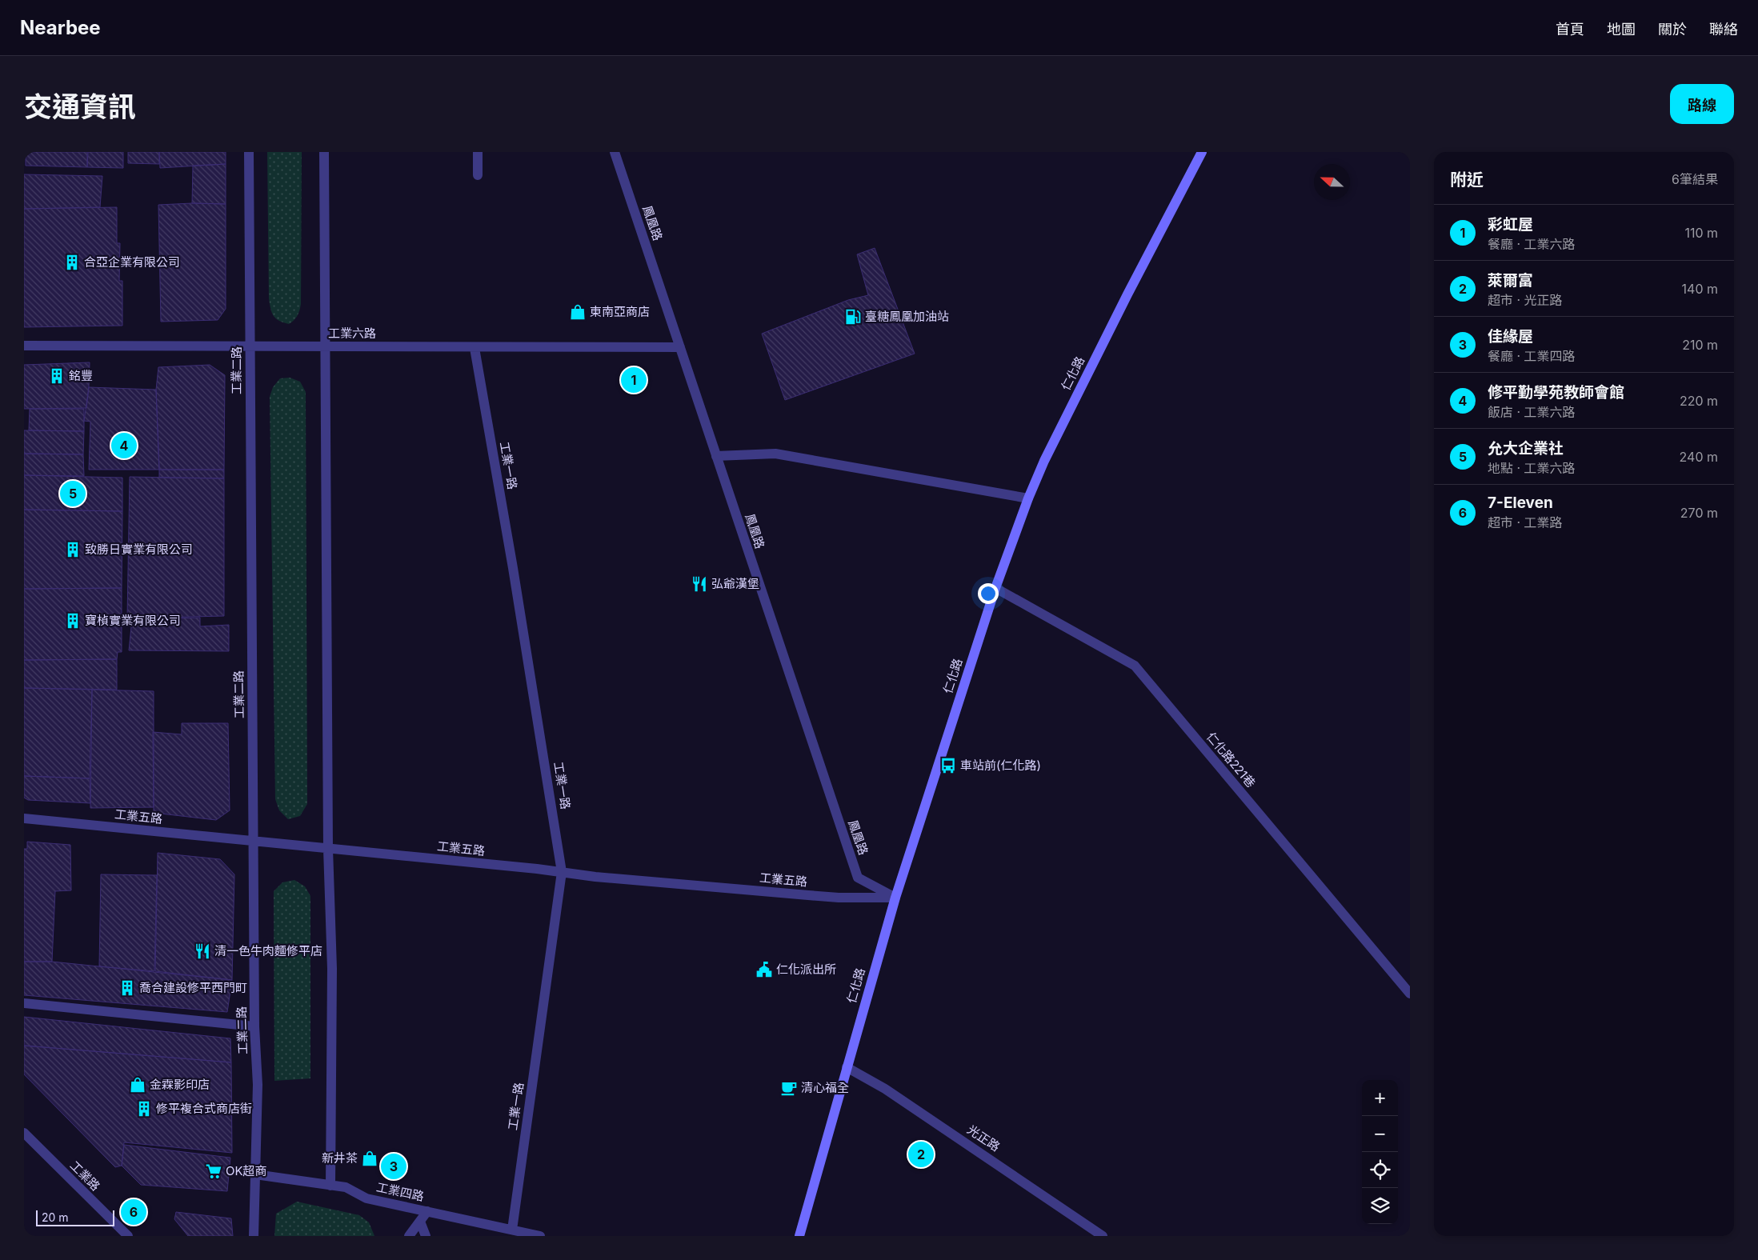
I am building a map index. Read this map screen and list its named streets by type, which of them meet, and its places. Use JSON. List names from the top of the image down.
{
  "streets": {
    "main road": ["仁化路"],
    "street": [
      "鳳凰路",
      "工業六路",
      "工業二路",
      "工業一路",
      "仁化路221巷",
      "工業五路",
      "光正路",
      "工業路",
      "工業四路"
    ]
  },
  "crossings": [
    ["鳳凰路", "工業六路"],
    ["鳳凰路", "仁化路"],
    ["鳳凰路", "工業五路"],
    ["工業六路", "工業二路"],
    ["工業六路", "工業一路"],
    ["工業二路", "工業五路"],
    ["工業二路", "工業四路"],
    ["仁化路", "仁化路221巷"],
    ["仁化路", "工業五路"],
    ["仁化路", "光正路"],
    ["工業一路", "工業五路"],
    ["工業一路", "工業四路"]
  ],
  "places": {
    "building": [
      "合亞企業有限公司",
      "銘豐",
      "致勝日實業有限公司",
      "寶楨實業有限公司",
      "喬合建設修平西門町",
      "修平複合式商店街"
    ],
    "shop": ["東南亞商店", "金霖影印店", "新井茶"],
    "fuel station": ["臺糖鳳凰加油站"],
    "restaurant": ["弘爺漢堡", "清一色牛肉麵修平店"],
    "bus stop": ["車站前(仁化路)"],
    "public building": ["仁化派出所"],
    "cafe": ["清心福全"],
    "supermarket": ["OK超商"]
  },
  "scale_bar": "20 m",
  "north": "left",
  "page": {
    "header": "Nearbee",
    "nav": [
      "首頁",
      "地圖",
      "關於",
      "聯絡"
    ],
    "title": "交通資訊",
    "buttons": "路線",
    "heading": ["附近", "6筆結果"],
    "list": [
      {
        "mark": "1",
        "name": "彩虹屋",
        "note": "餐廳 · 工業六路",
        "value": "110 m"
      },
      {
        "mark": "2",
        "name": "萊爾富",
        "note": "超市 · 光正路",
        "value": "140 m"
      },
      {
        "mark": "3",
        "name": "佳緣屋",
        "note": "餐廳 · 工業四路",
        "value": "210 m"
      },
      {
        "mark": "4",
        "name": "修平勤學苑教師會館",
        "note": "飯店 · 工業六路",
        "value": "220 m"
      },
      {
        "mark": "5",
        "name": "允大企業社",
        "note": "地點 · 工業六路",
        "value": "240 m"
      },
      {
        "mark": "6",
        "name": "7-Eleven",
        "note": "超市 · 工業路",
        "value": "270 m"
      }
    ],
    "pins": [
      "1",
      "4",
      "5",
      "2",
      "3",
      "6"
    ],
    "map_buttons": ["+", "−"],
    "scale": "20 m"
  }
}
